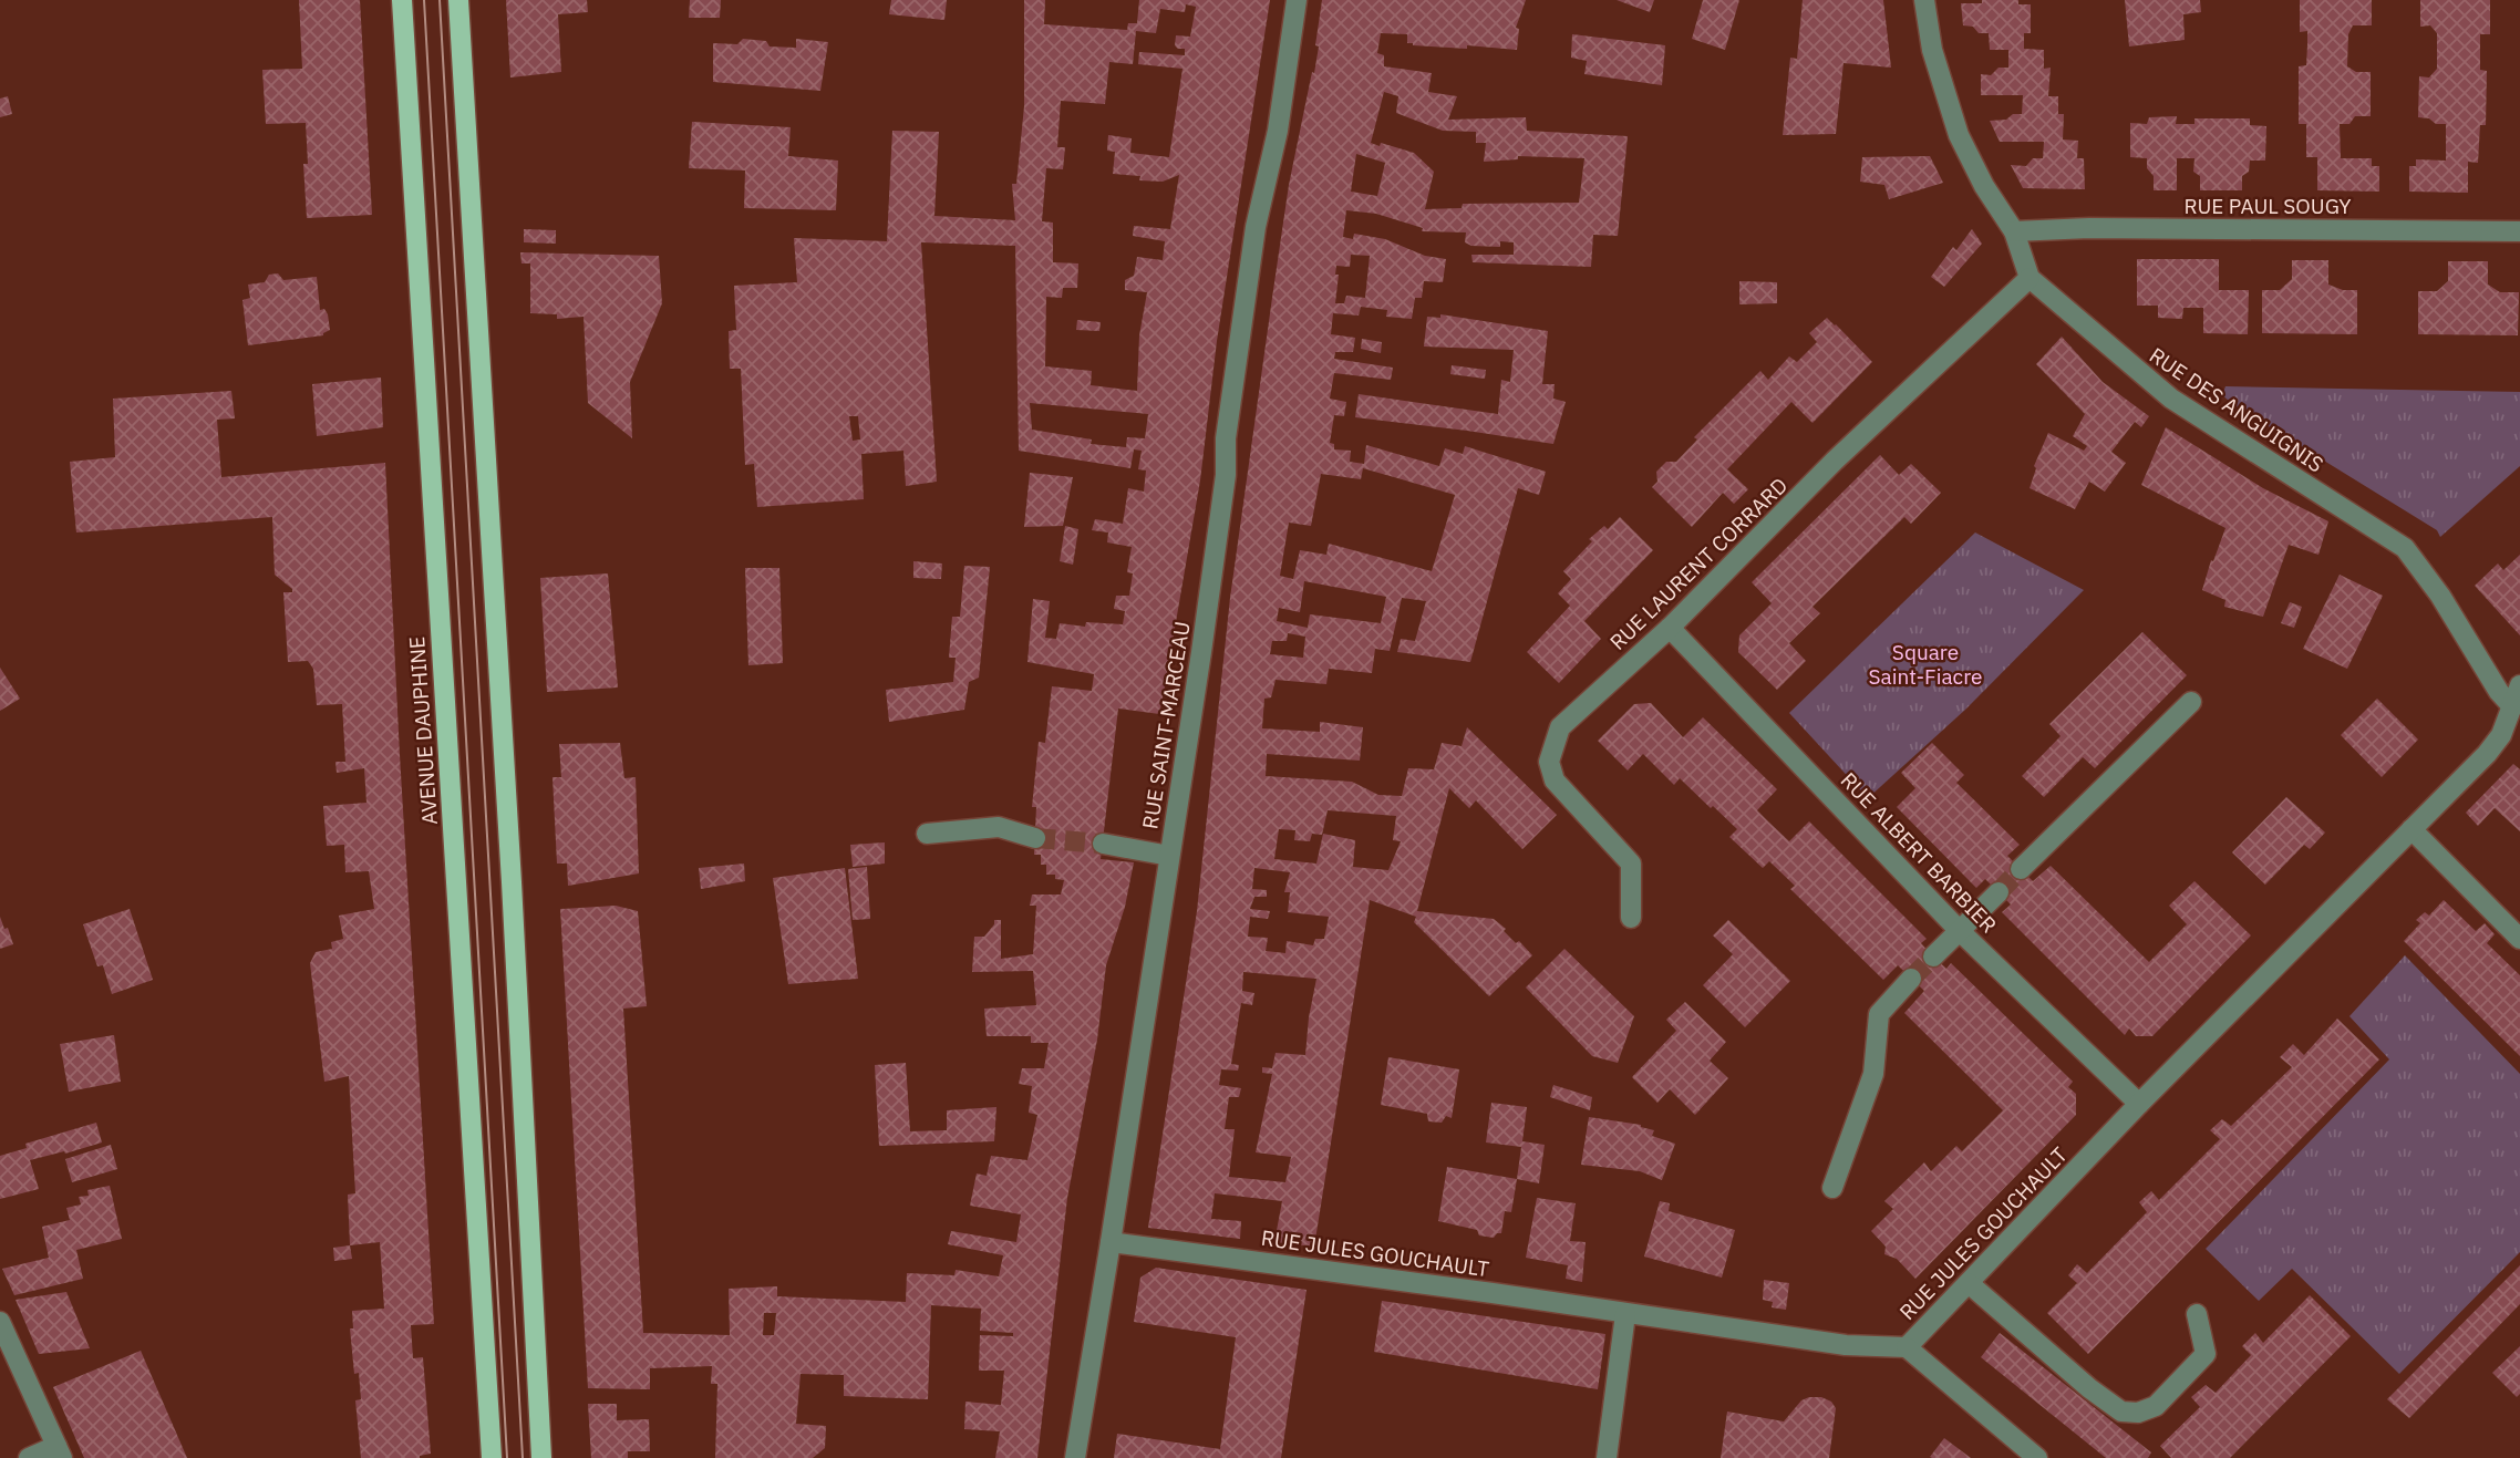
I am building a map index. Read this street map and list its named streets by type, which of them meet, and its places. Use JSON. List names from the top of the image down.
{
  "streets": {
    "main road": ["AVENUE DAUPHINE"],
    "street": [
      "RUE PAUL SOUGY",
      "RUE DES ANGUIGNIS",
      "RUE LAURENT CORRARD",
      "RUE SAINT-MARCEAU",
      "RUE ALBERT BARBIER",
      "RUE JULES GOUCHAULT"
    ]
  },
  "crossings": [
    ["RUE DES ANGUIGNIS", "RUE LAURENT CORRARD"],
    ["RUE DES ANGUIGNIS", "RUE JULES GOUCHAULT"],
    ["RUE LAURENT CORRARD", "RUE ALBERT BARBIER"],
    ["RUE SAINT-MARCEAU", "RUE JULES GOUCHAULT"],
    ["RUE ALBERT BARBIER", "RUE JULES GOUCHAULT"]
  ],
  "parks": ["Square Saint-Fiacre"]
}
